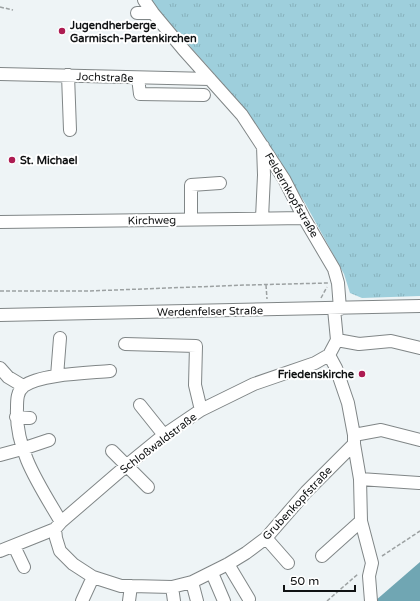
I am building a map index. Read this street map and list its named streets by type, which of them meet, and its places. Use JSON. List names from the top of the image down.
{
  "streets": {
    "street": [
      "Jochstraße",
      "Feldernkopfstraße",
      "Kirchweg",
      "Werdenfelser Straße",
      "Schloßwaldstraße",
      "Grubenkopfstraße"
    ]
  },
  "crossings": [
    ["Jochstraße", "Feldernkopfstraße"],
    ["Feldernkopfstraße", "Kirchweg"],
    ["Feldernkopfstraße", "Werdenfelser Straße"],
    ["Schloßwaldstraße", "Grubenkopfstraße"]
  ],
  "places": ["Jugendherberge Garmisch-Partenkirchen", "St. Michael", "Friedenskirche"],
  "scale_bar": "50 m"
}
